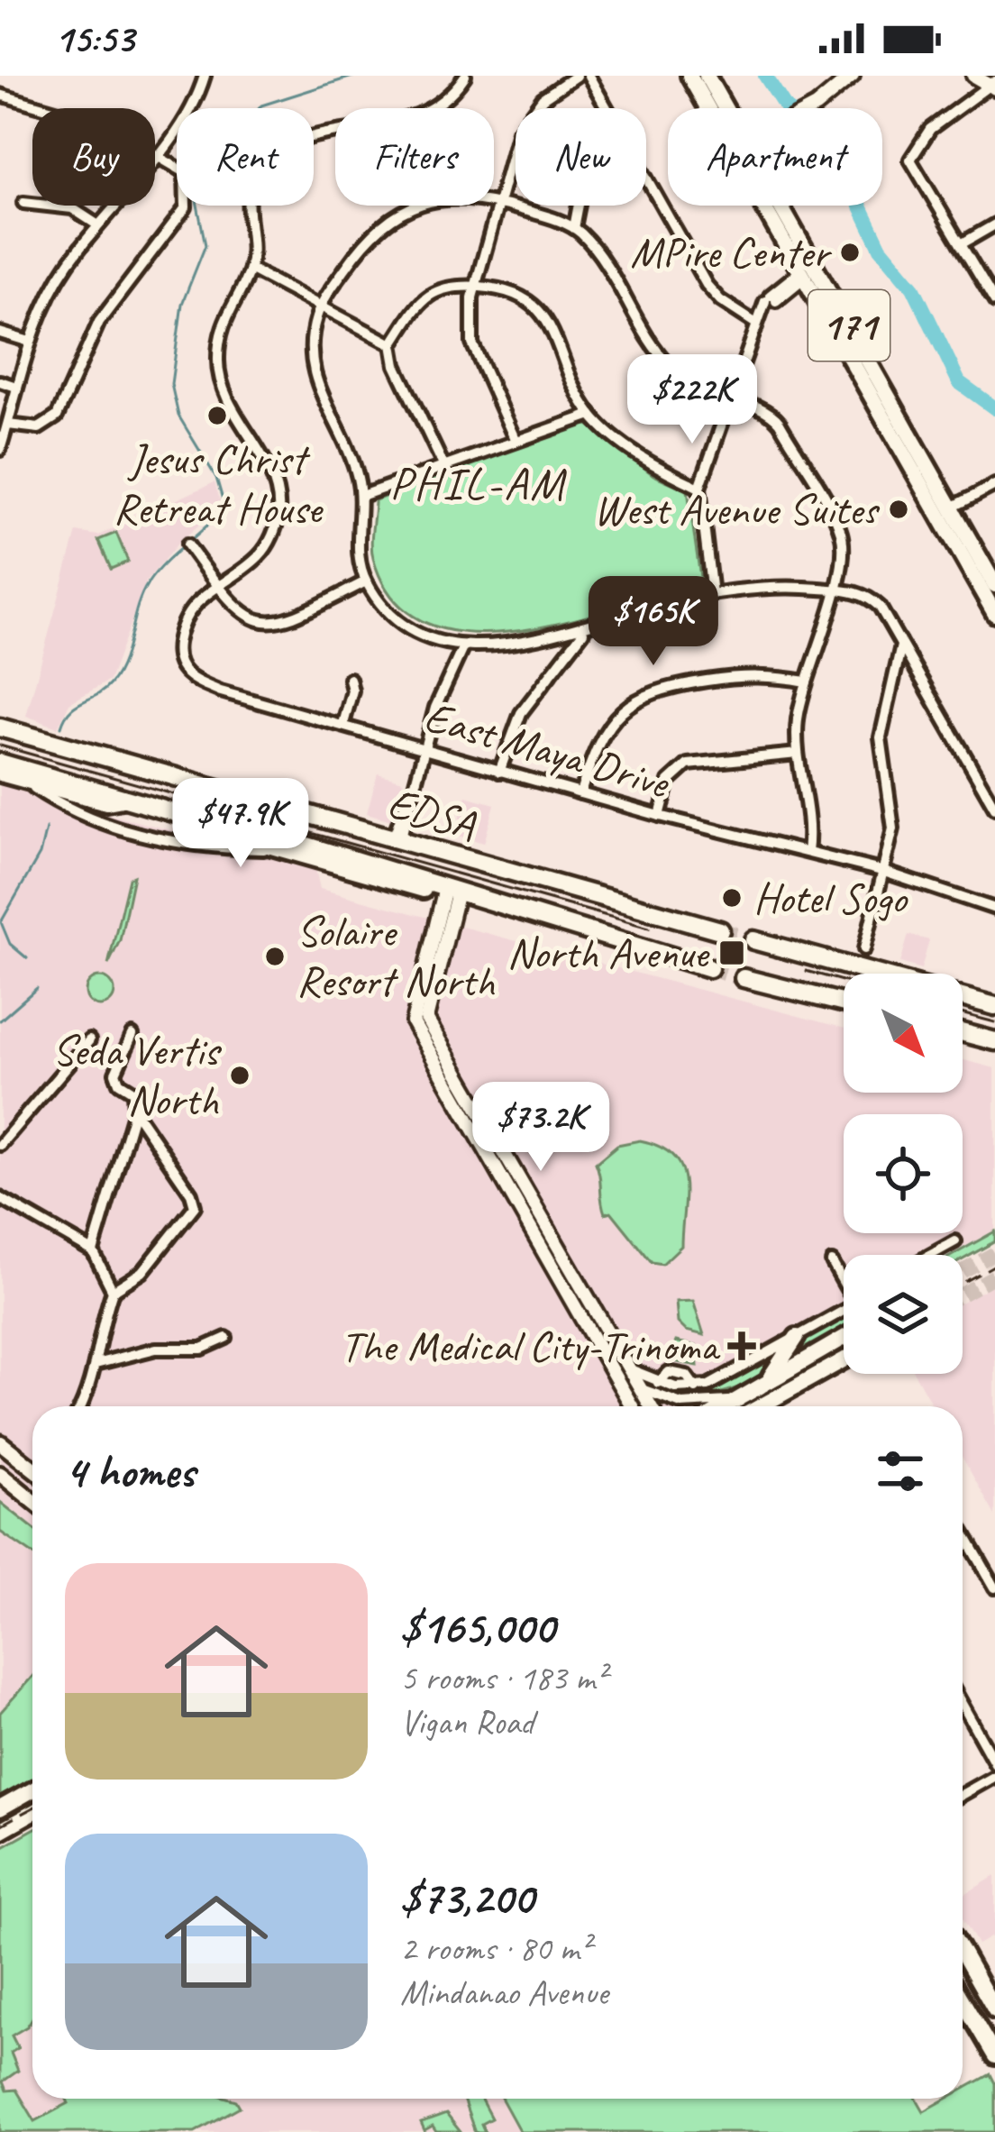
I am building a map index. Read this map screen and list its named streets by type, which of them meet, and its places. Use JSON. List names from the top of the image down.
{
  "streets": {
    "highway": ["EDSA"],
    "main road": ["171"],
    "street": ["East Maya Drive"]
  },
  "districts": ["PHIL-AM"],
  "places": {
    "other": [
      "MPire Center",
      "Jesus Christ Retreat House",
      "West Avenue Suites",
      "Hotel Sogo",
      "Solaire Resort North",
      "Seda Vertis North"
    ],
    "transit": ["North Avenue"],
    "health": ["The Medical City-Trinoma"]
  },
  "north": "bottom right",
  "page": {
    "status": "15:53",
    "chip": [
      "Buy",
      "Rent",
      "Filters",
      "New",
      "Apartment"
    ],
    "price": [
      "$222K",
      "$165K",
      "$47.9K",
      "$73.2K"
    ],
    "heading": "4 homes",
    "list": [
      {
        "name": "$165,000",
        "note": "5 rooms · 183 m² · Vigan Road"
      },
      {
        "name": "$73,200",
        "note": "2 rooms · 80 m² · Mindanao Avenue"
      }
    ]
  }
}
